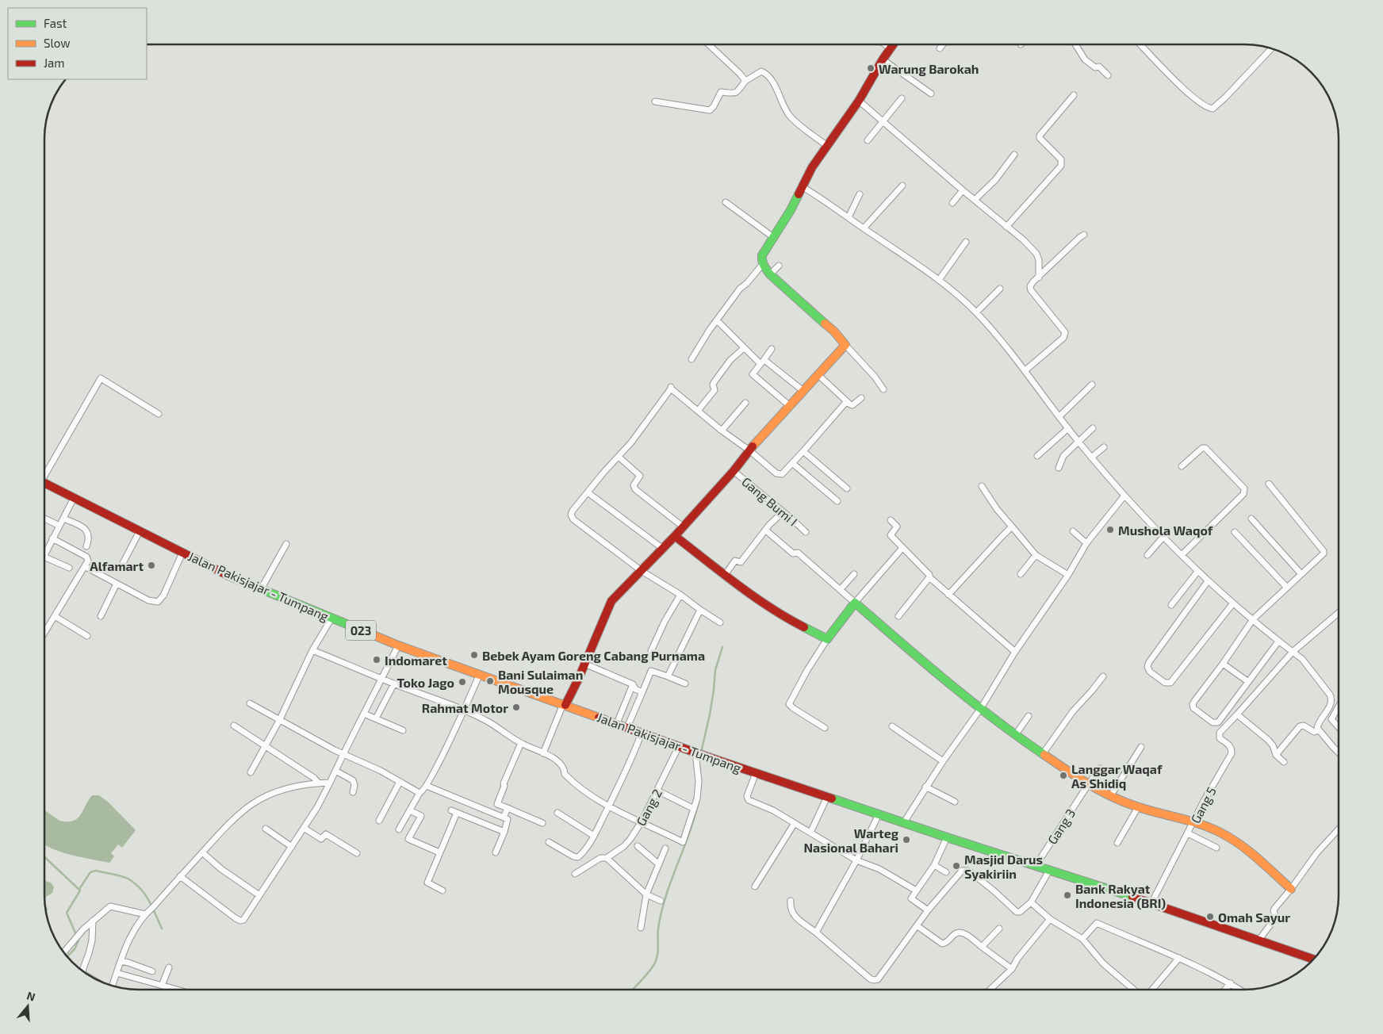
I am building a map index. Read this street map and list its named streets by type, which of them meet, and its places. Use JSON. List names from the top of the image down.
{
  "streets": {
    "street": [
      "Gang Bumi I",
      "Jalan Pakisjajar - Tumpang",
      "023",
      "Gang 5",
      "Gang 2",
      "Gang 3"
    ]
  },
  "crossings": [
    ["Jalan Pakisjajar - Tumpang", "Gang 5"],
    ["Jalan Pakisjajar - Tumpang", "Gang 2"],
    ["Jalan Pakisjajar - Tumpang", "Gang 3"]
  ],
  "places": [
    "Warung Barokah",
    "Mushola Waqof",
    "Alfamart",
    "Bebek Ayam Goreng Cabang Purnama",
    "Indomaret",
    "Bani Sulaiman Mousque",
    "Toko Jago",
    "Rahmat Motor",
    "Langgar Waqaf As Shidiq",
    "Warteg Nasional Bahari",
    "Masjid Darus Syakiriin",
    "Bank Rakyat Indonesia (BRI)",
    "Omah Sayur"
  ],
  "legend": ["Fast", "Slow", "Jam"],
  "north": "top"
}
